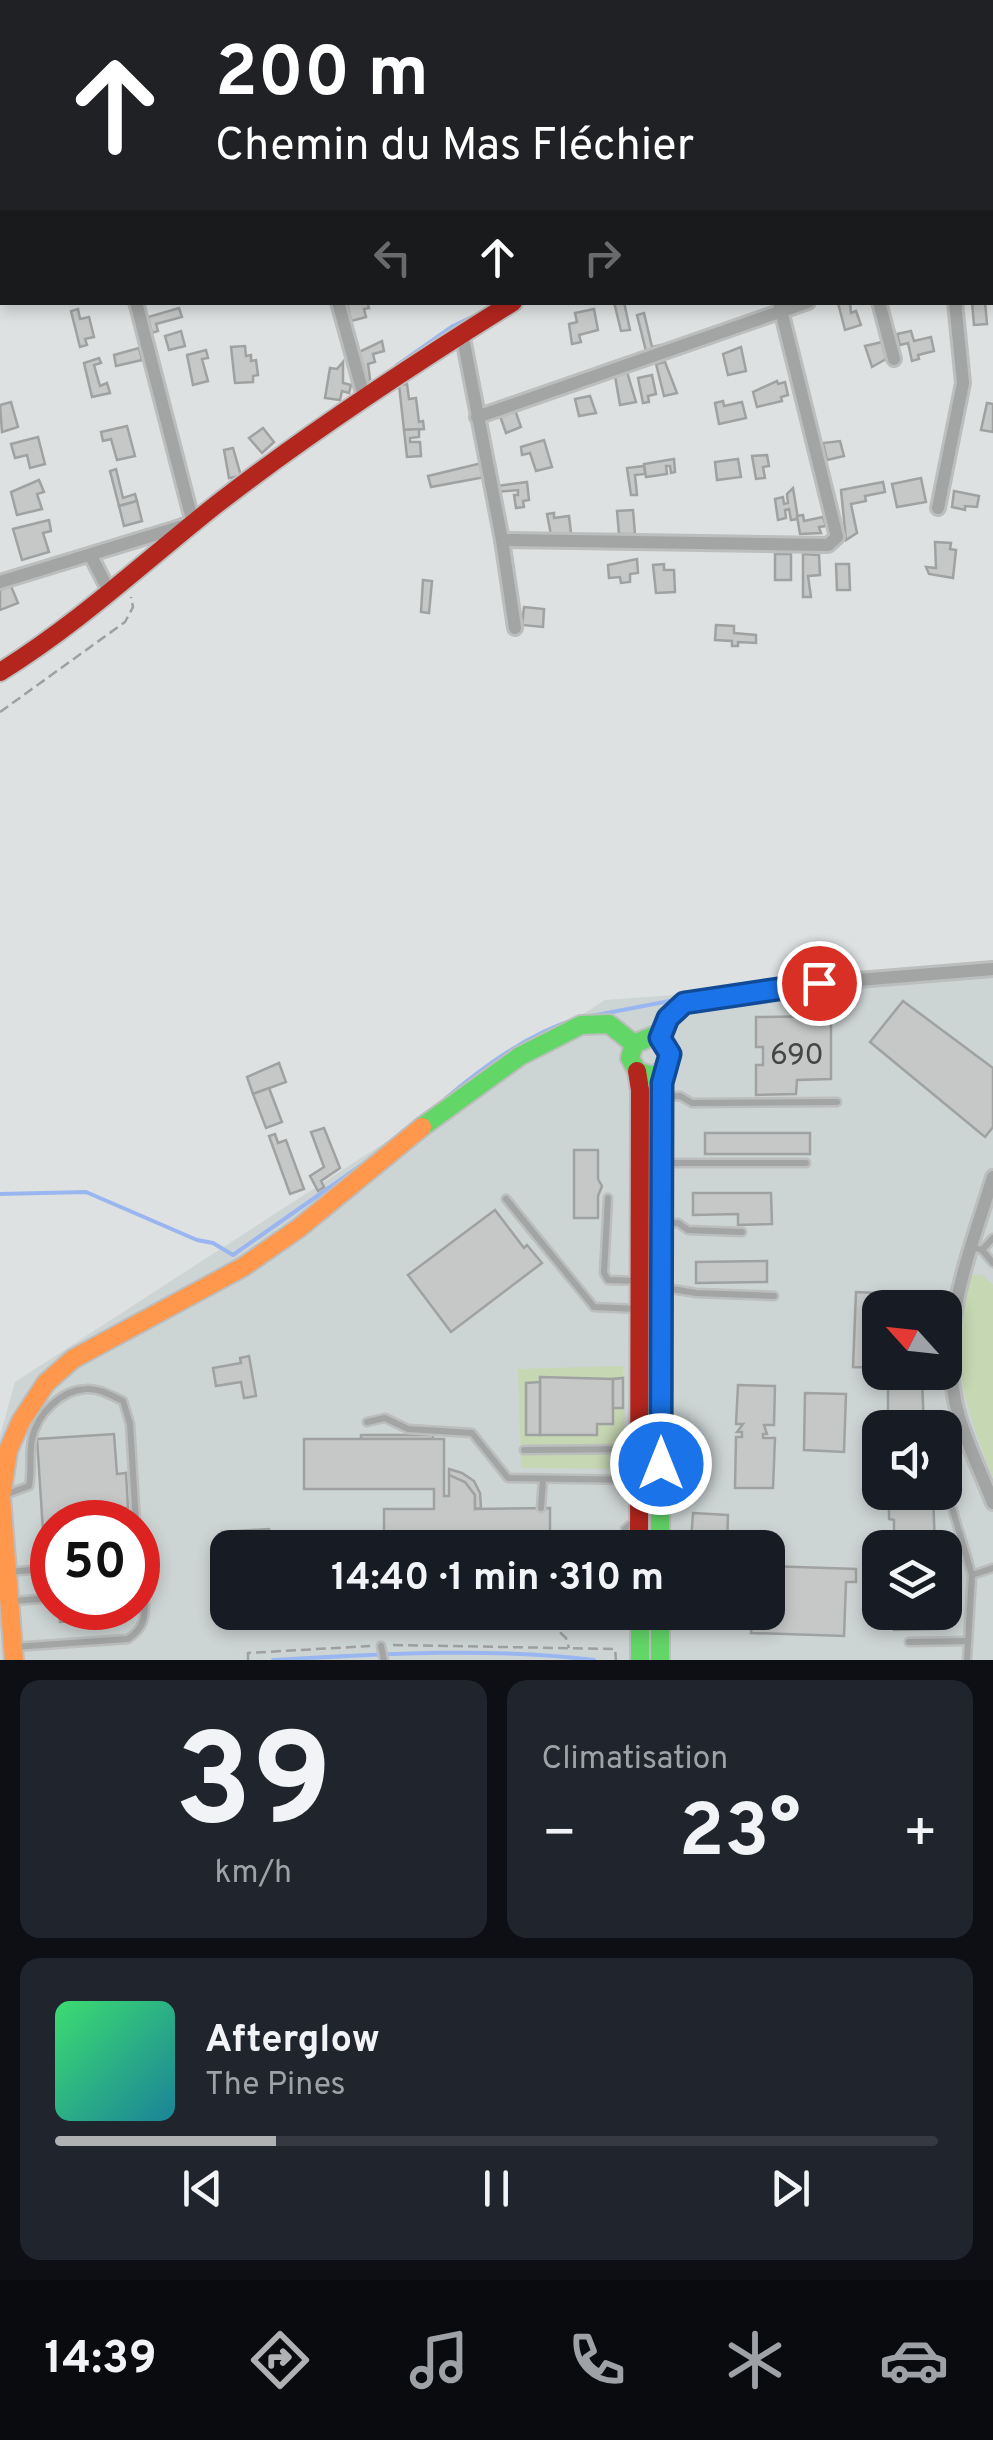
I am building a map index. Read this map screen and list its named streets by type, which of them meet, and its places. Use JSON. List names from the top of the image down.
{
  "house_numbers": ["690"],
  "north": "top left",
  "page": {
    "turn": ["200 m", "Chemin du Mas Fléchier"],
    "limit": "50",
    "trip": "14:40 · 1 min · 310 m",
    "tile": [
      ["39", "km/h"],
      "Climatisation"
    ],
    "heat": ["−", "23°", "+"],
    "song": ["Afterglow", "The Pines"],
    "tabs": "14:39"
  }
}
